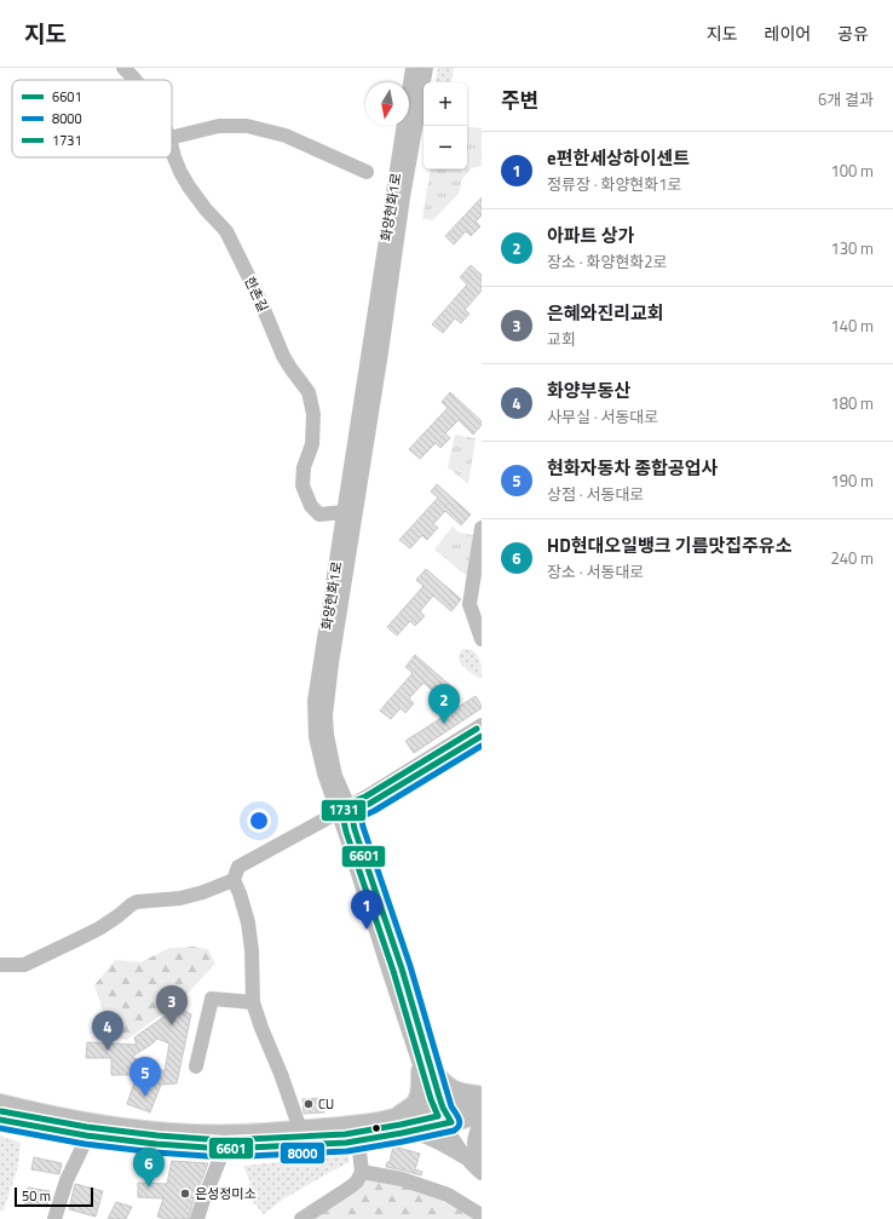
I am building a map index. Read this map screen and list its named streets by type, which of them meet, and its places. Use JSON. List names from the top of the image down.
{
  "streets": {
    "street": ["화양현화1로", "한촌길"]
  },
  "crossings": [
    ["화양현화1로", "한촌길"]
  ],
  "places": ["CU", "은성정미소"],
  "lines": ["transit line 1731", "transit line 6601", "transit line 8000"],
  "legend": ["6601", "8000", "1731"],
  "scale_bar": "50 m",
  "north": "bottom",
  "page": {
    "header": "지도",
    "nav": ["지도", "레이어", "공유"],
    "heading": ["주변", "6개 결과"],
    "map_buttons": ["+", "−"],
    "list": [
      {
        "mark": "1",
        "name": "e편한세상하이센트",
        "note": "정류장 · 화양현화1로",
        "value": "100 m"
      },
      {
        "mark": "2",
        "name": "아파트 상가",
        "note": "장소 · 화양현화2로",
        "value": "130 m"
      },
      {
        "mark": "3",
        "name": "은혜와진리교회",
        "note": "교회",
        "value": "140 m"
      },
      {
        "mark": "4",
        "name": "화양부동산",
        "note": "사무실 · 서동대로",
        "value": "180 m"
      },
      {
        "mark": "5",
        "name": "현화자동차 종합공업사",
        "note": "상점 · 서동대로",
        "value": "190 m"
      },
      {
        "mark": "6",
        "name": "HD현대오일뱅크 기름맛집주유소",
        "note": "장소 · 서동대로",
        "value": "240 m"
      }
    ],
    "pins": [
      "2",
      "1",
      "3",
      "4",
      "5",
      "6"
    ],
    "scale": "50 m"
  }
}
